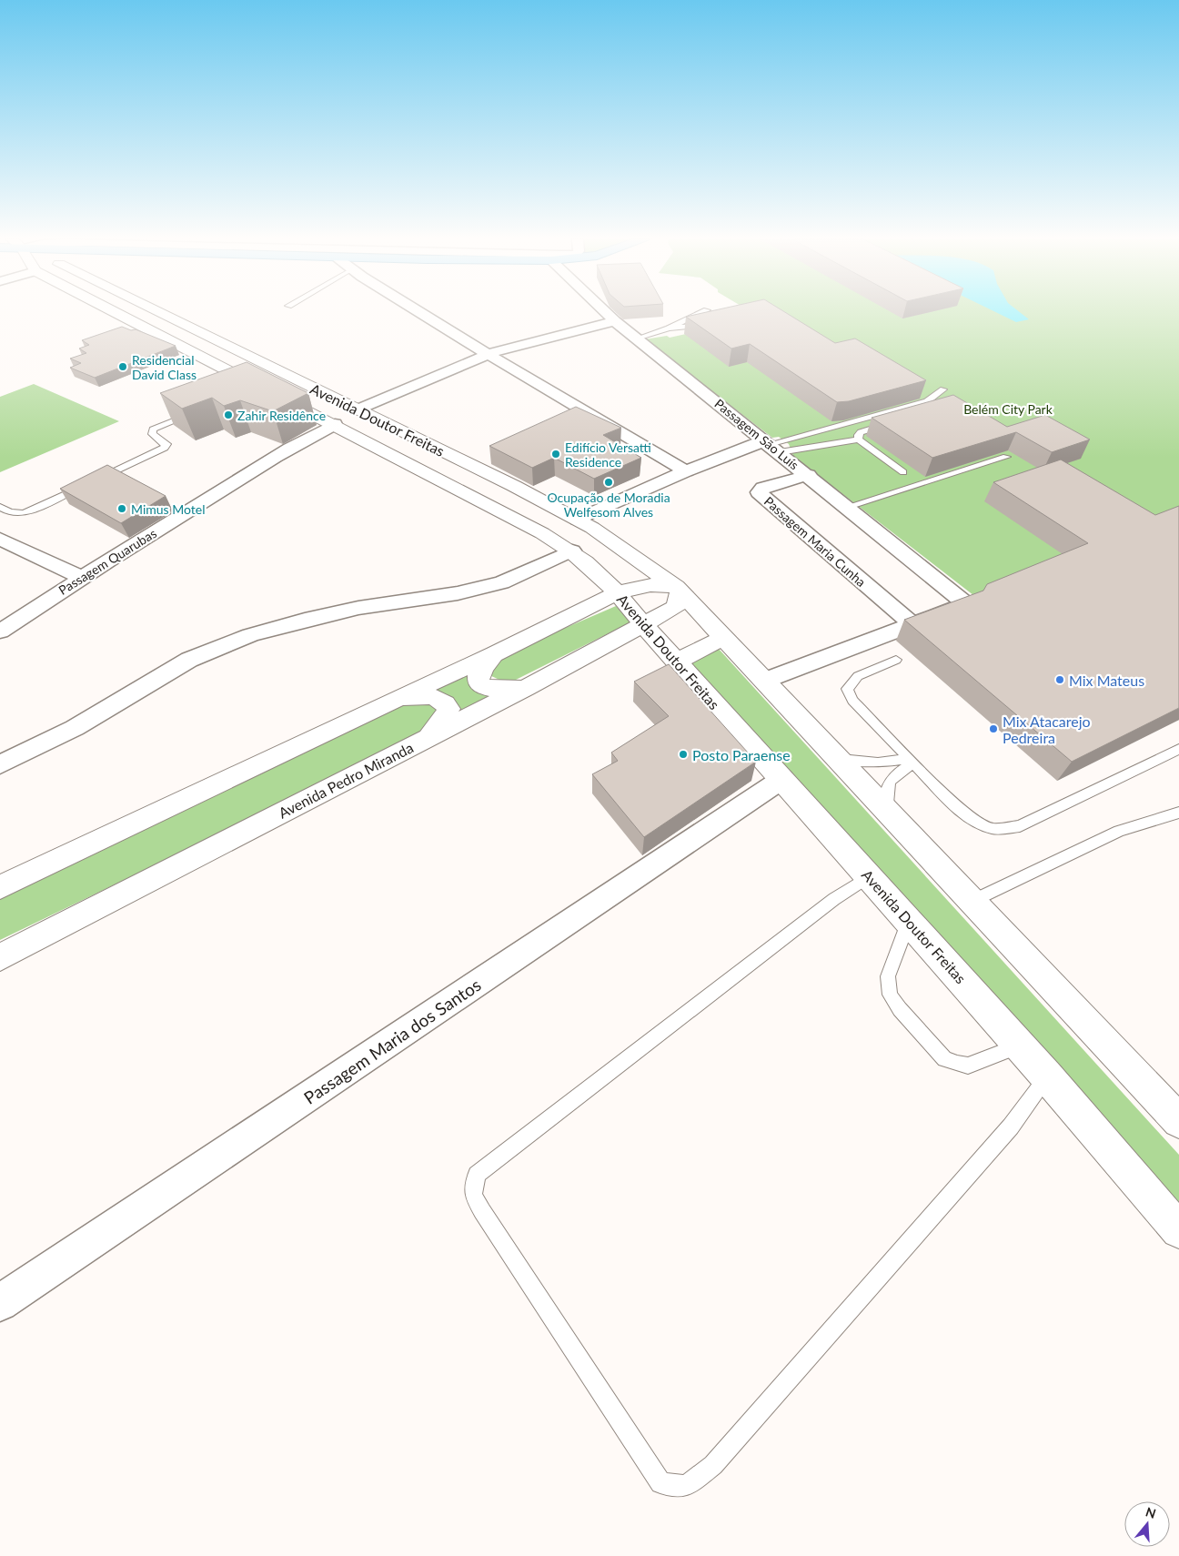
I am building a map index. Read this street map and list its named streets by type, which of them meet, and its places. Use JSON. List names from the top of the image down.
{
  "streets": {
    "main road": ["Avenida Doutor Freitas", "Avenida Pedro Miranda"],
    "street": [
      "Passagem São Luís",
      "Passagem Maria Cunha",
      "Passagem Quarubas",
      "Passagem Maria dos Santos"
    ]
  },
  "crossings": [
    ["Avenida Doutor Freitas", "Passagem Quarubas"],
    ["Avenida Doutor Freitas", "Avenida Pedro Miranda"],
    ["Avenida Doutor Freitas", "Passagem Maria dos Santos"],
    ["Passagem São Luís", "Passagem Maria Cunha"]
  ],
  "parks": ["Belém City Park"],
  "places": [
    "Residencial David Class",
    "Zahir Residênce",
    "Edifício Versatti Residence",
    "Ocupação de Moradia Welfesom Alves",
    "Mimus Motel",
    "Mix Mateus",
    "Mix Atacarejo Pedreira",
    "Posto Paraense"
  ],
  "north": "top"
}
